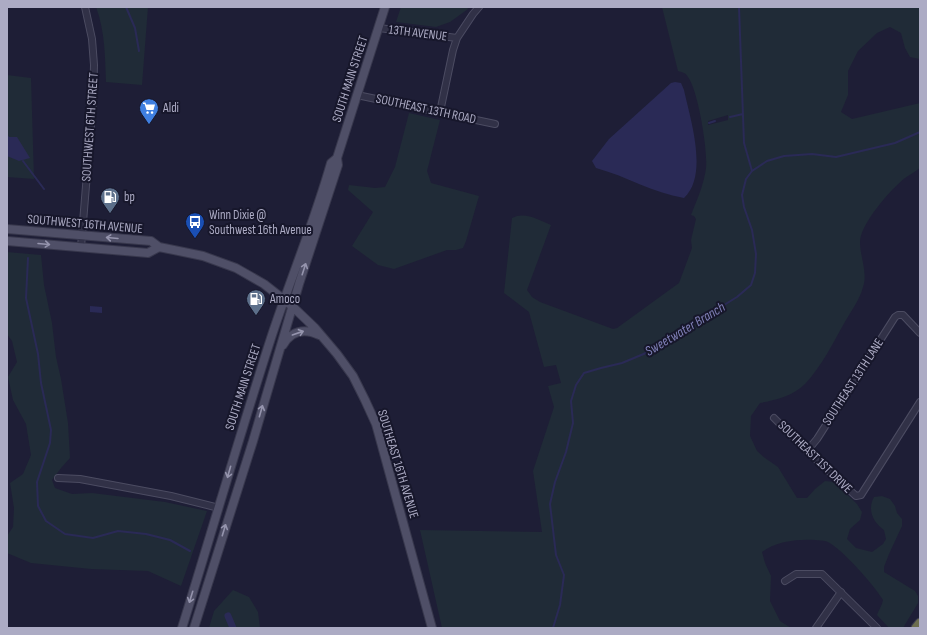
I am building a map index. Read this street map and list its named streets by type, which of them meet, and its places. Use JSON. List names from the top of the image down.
{
  "streets": {
    "main road": ["SOUTH MAIN STREET", "SOUTHWEST 16TH AVENUE", "SOUTHEAST 16TH AVENUE"],
    "street": [
      "13TH AVENUE",
      "SOUTHEAST 13TH ROAD",
      "SOUTHWEST 6TH STREET",
      "SOUTHEAST 13TH LANE",
      "SOUTHEAST 1ST DRIVE"
    ]
  },
  "crossings": [
    ["13TH AVENUE", "SOUTH MAIN STREET"],
    ["SOUTH MAIN STREET", "SOUTHEAST 13TH ROAD"],
    ["SOUTH MAIN STREET", "SOUTHWEST 16TH AVENUE"],
    ["SOUTH MAIN STREET", "SOUTHEAST 16TH AVENUE"],
    ["SOUTHWEST 6TH STREET", "SOUTHWEST 16TH AVENUE"],
    ["SOUTHWEST 16TH AVENUE", "SOUTHEAST 16TH AVENUE"],
    ["SOUTHEAST 13TH LANE", "SOUTHEAST 1ST DRIVE"]
  ],
  "water": ["Sweetwater Branch"],
  "places": {
    "supermarket": ["Aldi"],
    "fuel station": ["bp", "Amoco"],
    "bus stop": ["Winn Dixie @ Southwest 16th Avenue"]
  }
}
